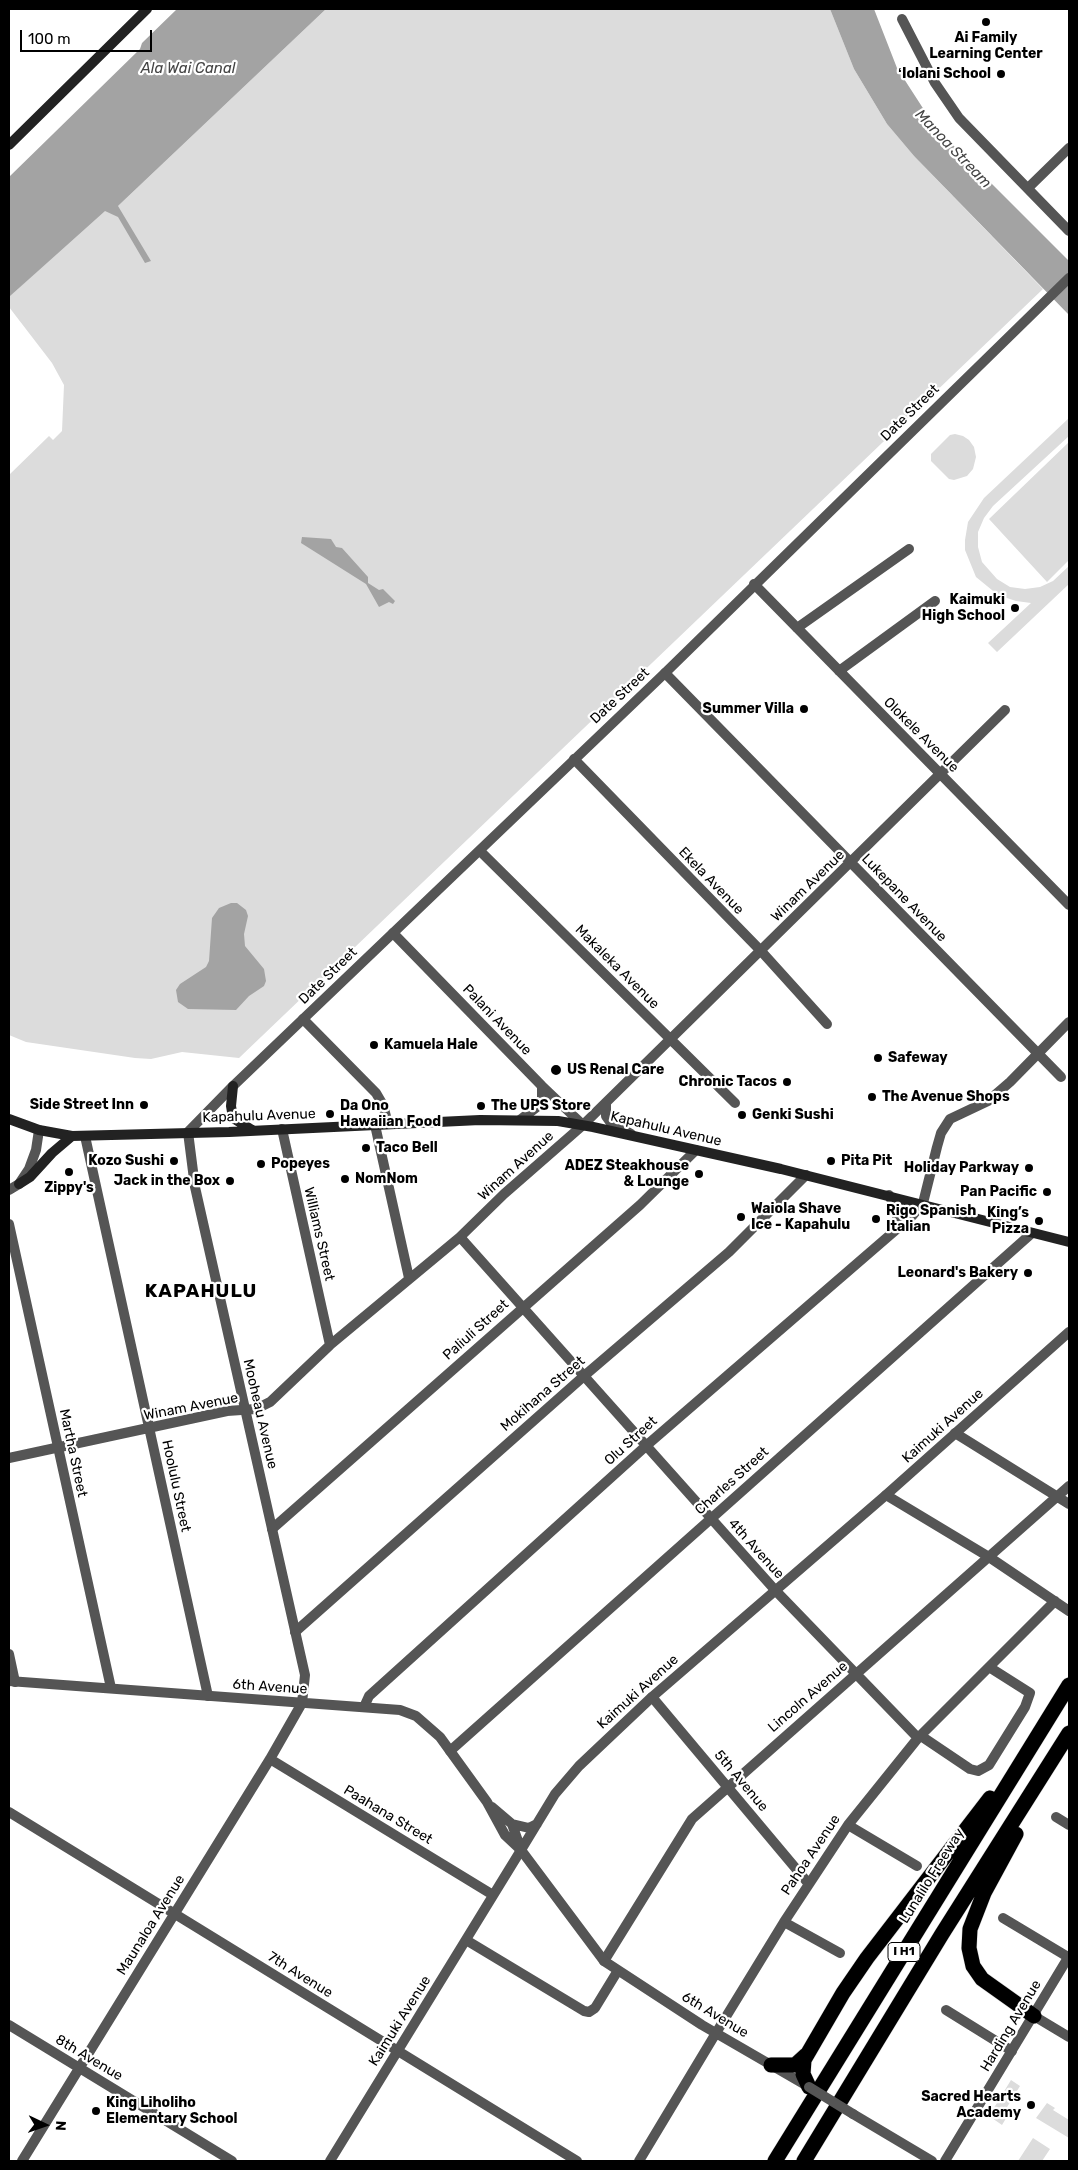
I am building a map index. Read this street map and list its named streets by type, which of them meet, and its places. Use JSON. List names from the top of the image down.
{
  "streets": {
    "highway": ["Lunalilo Freeway", "I H1"],
    "main road": ["Kapahulu Avenue"],
    "street": [
      "Date Street",
      "Olokele Avenue",
      "Ekela Avenue",
      "Winam Avenue",
      "Lukepane Avenue",
      "Makaleka Avenue",
      "Palani Avenue",
      "Williams Street",
      "Paliuli Street",
      "Mokihana Street",
      "Mooheau Avenue",
      "Kaimuki Avenue",
      "Olu Street",
      "Martha Street",
      "Charles Street",
      "Hoolulu Street",
      "4th Avenue",
      "6th Avenue",
      "Lincoln Avenue",
      "5th Avenue",
      "Paahana Street",
      "Pahoa Avenue",
      "Maunaloa Avenue",
      "7th Avenue",
      "Harding Avenue",
      "8th Avenue"
    ]
  },
  "crossings": [
    ["Date Street", "Olokele Avenue"],
    ["Date Street", "Ekela Avenue"],
    ["Date Street", "Lukepane Avenue"],
    ["Date Street", "Makaleka Avenue"],
    ["Date Street", "Palani Avenue"],
    ["Date Street", "Kapahulu Avenue"],
    ["Date Street", "Mooheau Avenue"],
    ["Olokele Avenue", "Winam Avenue"],
    ["Ekela Avenue", "Winam Avenue"],
    ["Winam Avenue", "Lukepane Avenue"],
    ["Winam Avenue", "Makaleka Avenue"],
    ["Winam Avenue", "Palani Avenue"],
    ["Winam Avenue", "Kapahulu Avenue"],
    ["Winam Avenue", "Williams Street"],
    ["Winam Avenue", "Mooheau Avenue"],
    ["Winam Avenue", "Martha Street"],
    ["Winam Avenue", "Hoolulu Street"],
    ["Winam Avenue", "4th Avenue"],
    ["Palani Avenue", "Kapahulu Avenue"],
    ["Kapahulu Avenue", "Williams Street"],
    ["Kapahulu Avenue", "Paliuli Street"],
    ["Kapahulu Avenue", "Mokihana Street"],
    ["Kapahulu Avenue", "Mooheau Avenue"],
    ["Kapahulu Avenue", "Olu Street"],
    ["Kapahulu Avenue", "Charles Street"],
    ["Kapahulu Avenue", "Hoolulu Street"],
    ["Paliuli Street", "Mooheau Avenue"],
    ["Paliuli Street", "4th Avenue"],
    ["Mokihana Street", "Mooheau Avenue"],
    ["Mokihana Street", "4th Avenue"],
    ["Mooheau Avenue", "6th Avenue"],
    ["Mooheau Avenue", "Maunaloa Avenue"],
    ["Kaimuki Avenue", "4th Avenue"],
    ["Kaimuki Avenue", "6th Avenue"],
    ["Kaimuki Avenue", "5th Avenue"],
    ["Kaimuki Avenue", "Paahana Street"],
    ["Kaimuki Avenue", "7th Avenue"],
    ["Olu Street", "4th Avenue"],
    ["Olu Street", "6th Avenue"],
    ["Martha Street", "6th Avenue"],
    ["Charles Street", "4th Avenue"],
    ["Charles Street", "6th Avenue"],
    ["Hoolulu Street", "6th Avenue"],
    ["4th Avenue", "Lincoln Avenue"],
    ["4th Avenue", "Pahoa Avenue"],
    ["6th Avenue", "Lincoln Avenue"],
    ["6th Avenue", "Pahoa Avenue"],
    ["6th Avenue", "Maunaloa Avenue"],
    ["Lincoln Avenue", "5th Avenue"],
    ["5th Avenue", "Pahoa Avenue"],
    ["Paahana Street", "Maunaloa Avenue"],
    ["Maunaloa Avenue", "7th Avenue"],
    ["Maunaloa Avenue", "8th Avenue"]
  ],
  "districts": ["KAPAHULU"],
  "water": ["Ala Wai Canal", "Manoa Stream"],
  "places": [
    "Ai Family Learning Center",
    "ʻIolani School",
    "Kaimuki High School",
    "Summer Villa",
    "Kamuela Hale",
    "Safeway",
    "US Renal Care",
    "Chronic Tacos",
    "The Avenue Shops",
    "Side Street Inn",
    "The UPS Store",
    "Da Ono Hawaiian Food",
    "Genki Sushi",
    "Taco Bell",
    "Kozo Sushi",
    "Pita Pit",
    "Popeyes",
    "Holiday Parkway",
    "Zippy's",
    "ADEZ Steakhouse & Lounge",
    "NomNom",
    "Jack in the Box",
    "Pan Pacific",
    "Waiola Shave Ice - Kapahulu",
    "Rigo Spanish Italian",
    "King’s Pizza",
    "Leonard's Bakery",
    "Sacred Hearts Academy",
    "King Liholiho Elementary School"
  ],
  "scale_bar": "100 m",
  "north": "right"
}
